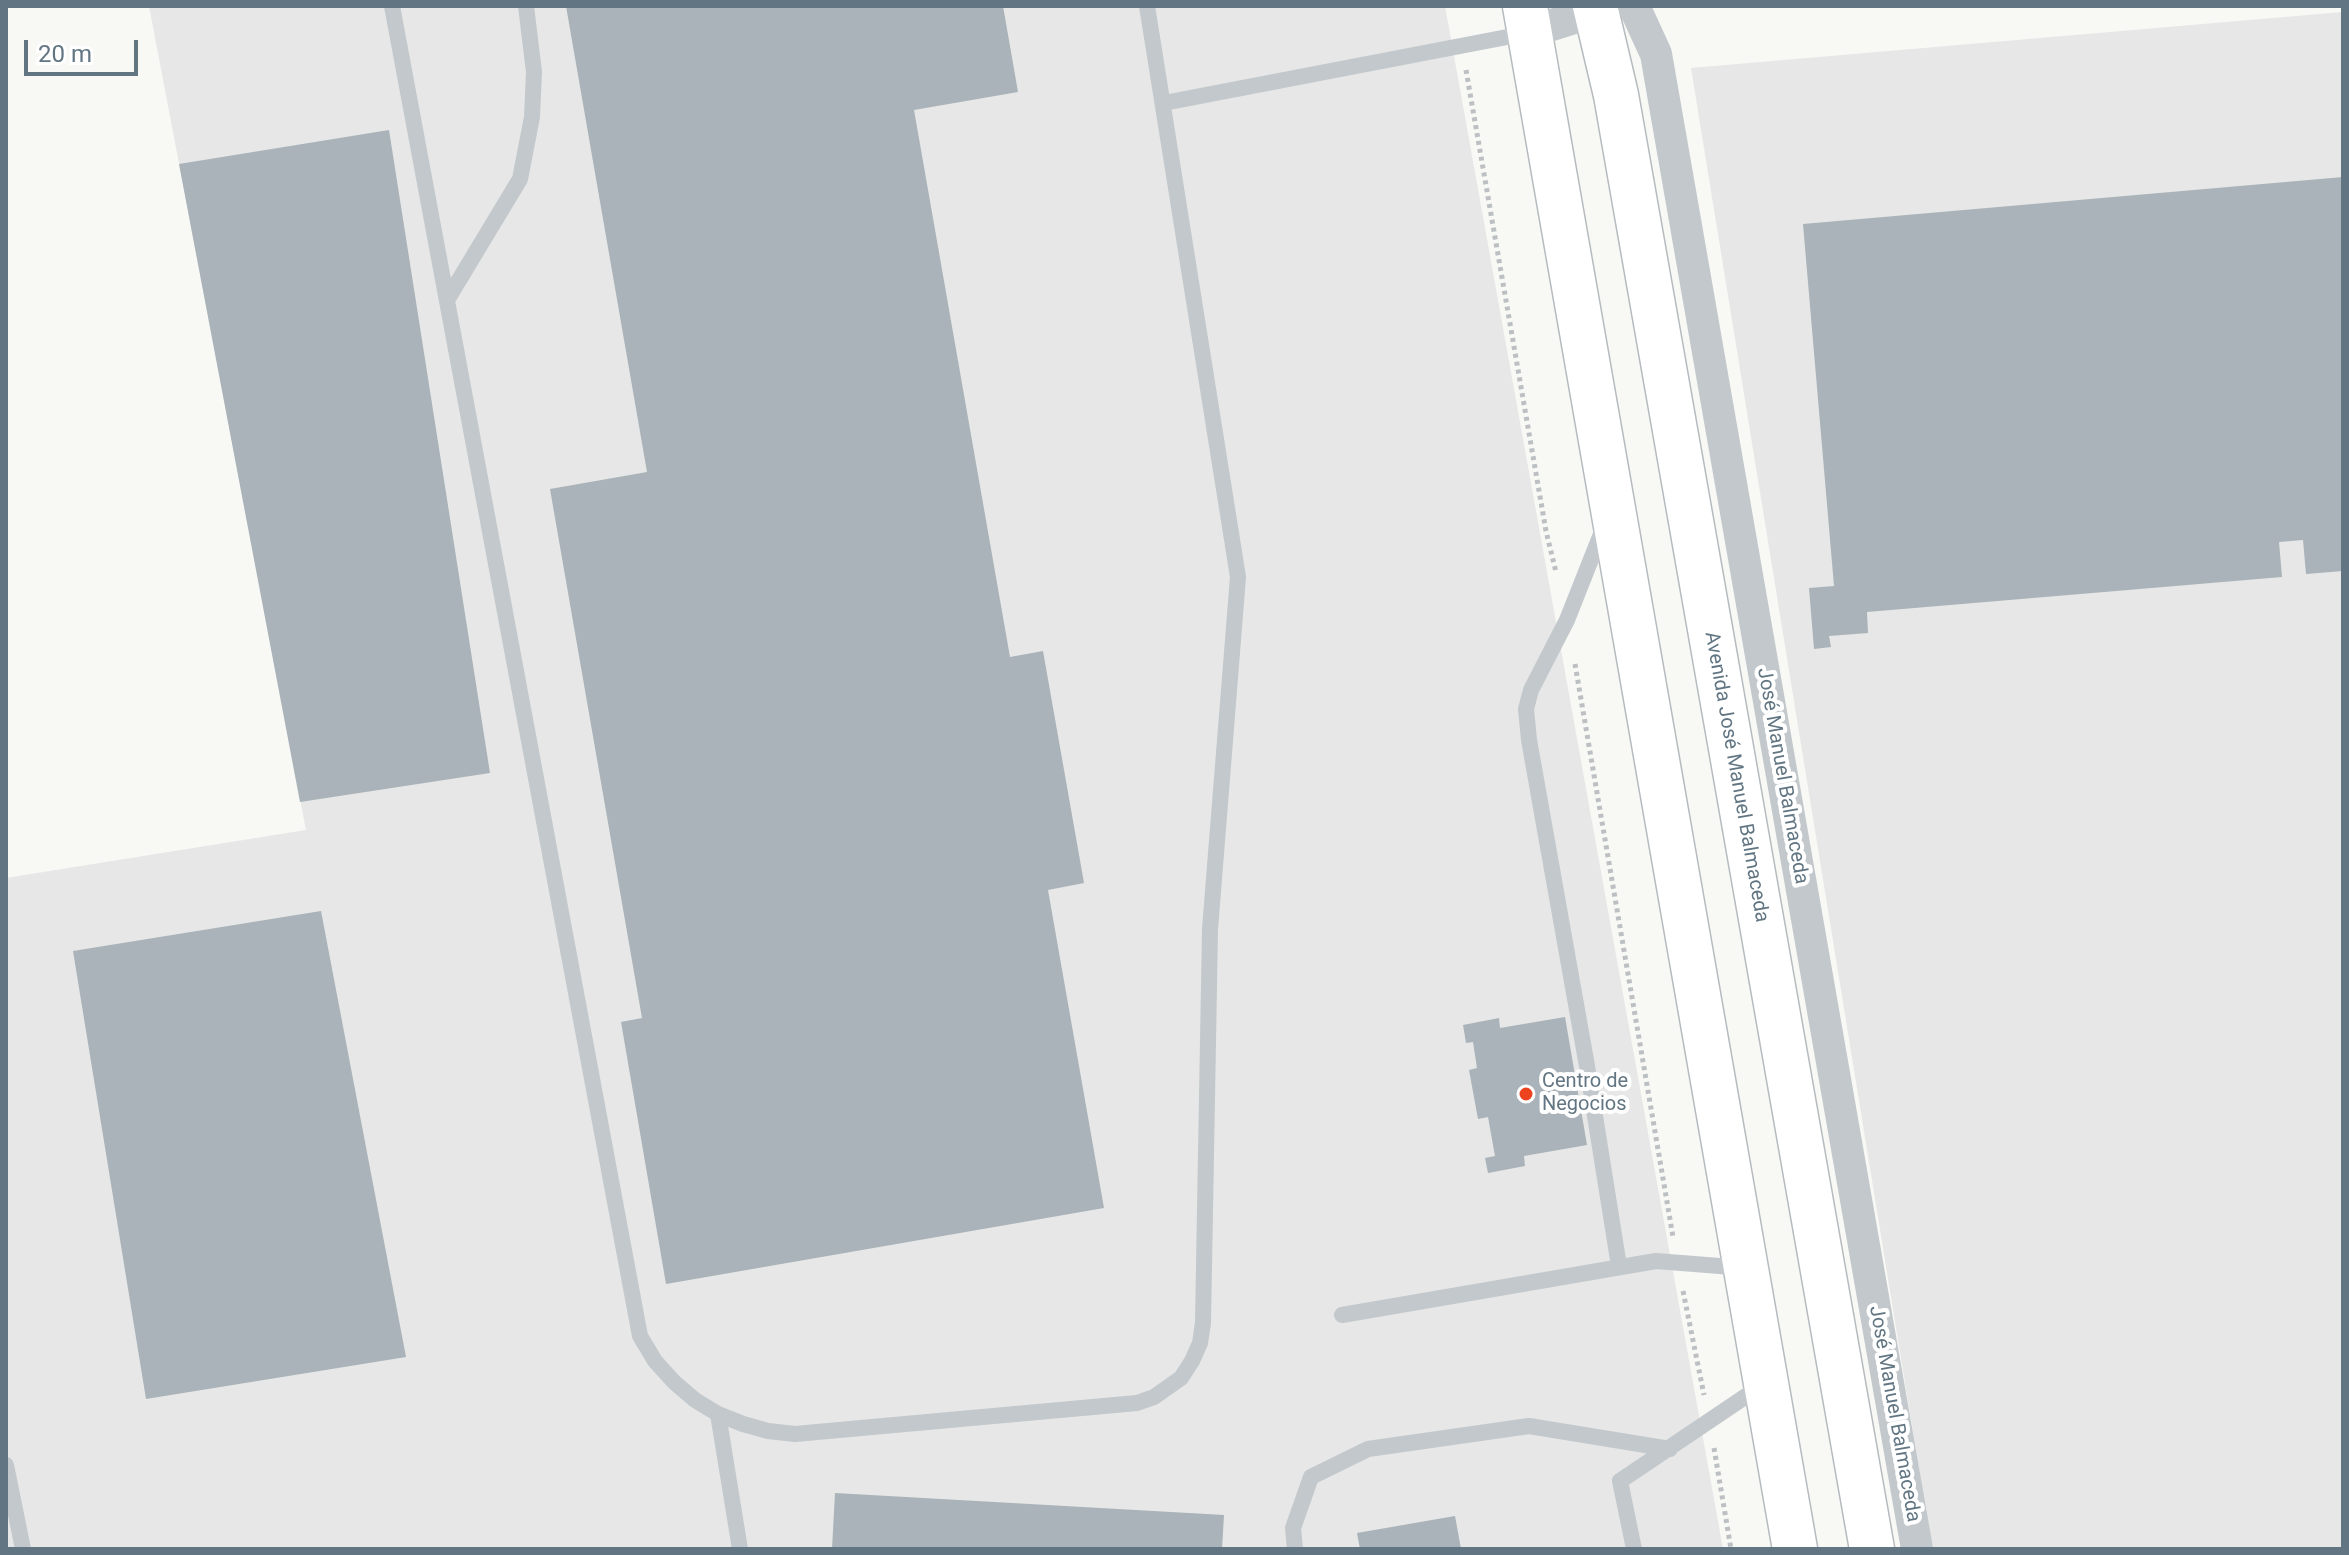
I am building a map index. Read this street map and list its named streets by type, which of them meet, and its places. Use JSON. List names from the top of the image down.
{
  "streets": {
    "main road": ["Avenida José Manuel Balmaceda"],
    "street": ["José Manuel Balmaceda"]
  },
  "crossings": [
    ["José Manuel Balmaceda", "Avenida José Manuel Balmaceda"]
  ],
  "places": ["Centro de Negocios"],
  "scale_bar": "20 m"
}
